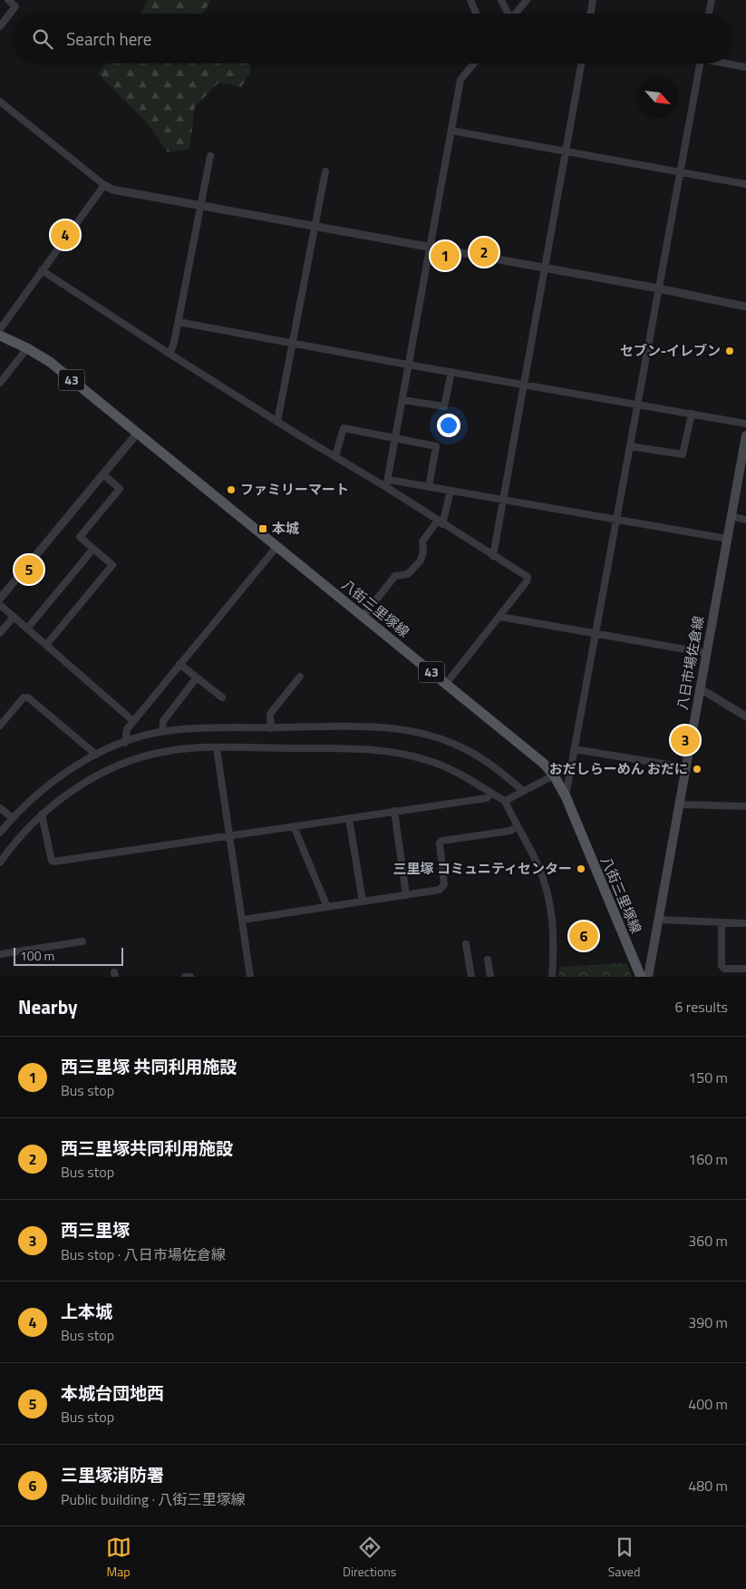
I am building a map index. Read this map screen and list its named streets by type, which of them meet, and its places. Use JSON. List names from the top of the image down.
{
  "streets": {
    "main road": ["43", "八街三里塚線", "八日市場佐倉線"]
  },
  "places": {
    "other": [
      "セブン-イレブン",
      "ファミリーマート",
      "おだしらーめん おだに",
      "三里塚 コミュニティセンター"
    ],
    "transit": ["本城"]
  },
  "scale_bar": "100 m",
  "north": "bottom right",
  "page": {
    "search": "Search here",
    "pins": [
      "4",
      "2",
      "1",
      "5",
      "3",
      "6"
    ],
    "scale": "100 m",
    "heading": ["Nearby", "6 results"],
    "list": [
      {
        "mark": "1",
        "name": "西三里塚 共同利用施設",
        "note": "Bus stop",
        "value": "150 m"
      },
      {
        "mark": "2",
        "name": "西三里塚共同利用施設",
        "note": "Bus stop",
        "value": "160 m"
      },
      {
        "mark": "3",
        "name": "西三里塚",
        "note": "Bus stop · 八日市場佐倉線",
        "value": "360 m"
      },
      {
        "mark": "4",
        "name": "上本城",
        "note": "Bus stop",
        "value": "390 m"
      },
      {
        "mark": "5",
        "name": "本城台団地西",
        "note": "Bus stop",
        "value": "400 m"
      },
      {
        "mark": "6",
        "name": "三里塚消防署",
        "note": "Public building · 八街三里塚線",
        "value": "480 m"
      }
    ],
    "nav": ["Map", "Directions", "Saved"]
  }
}
